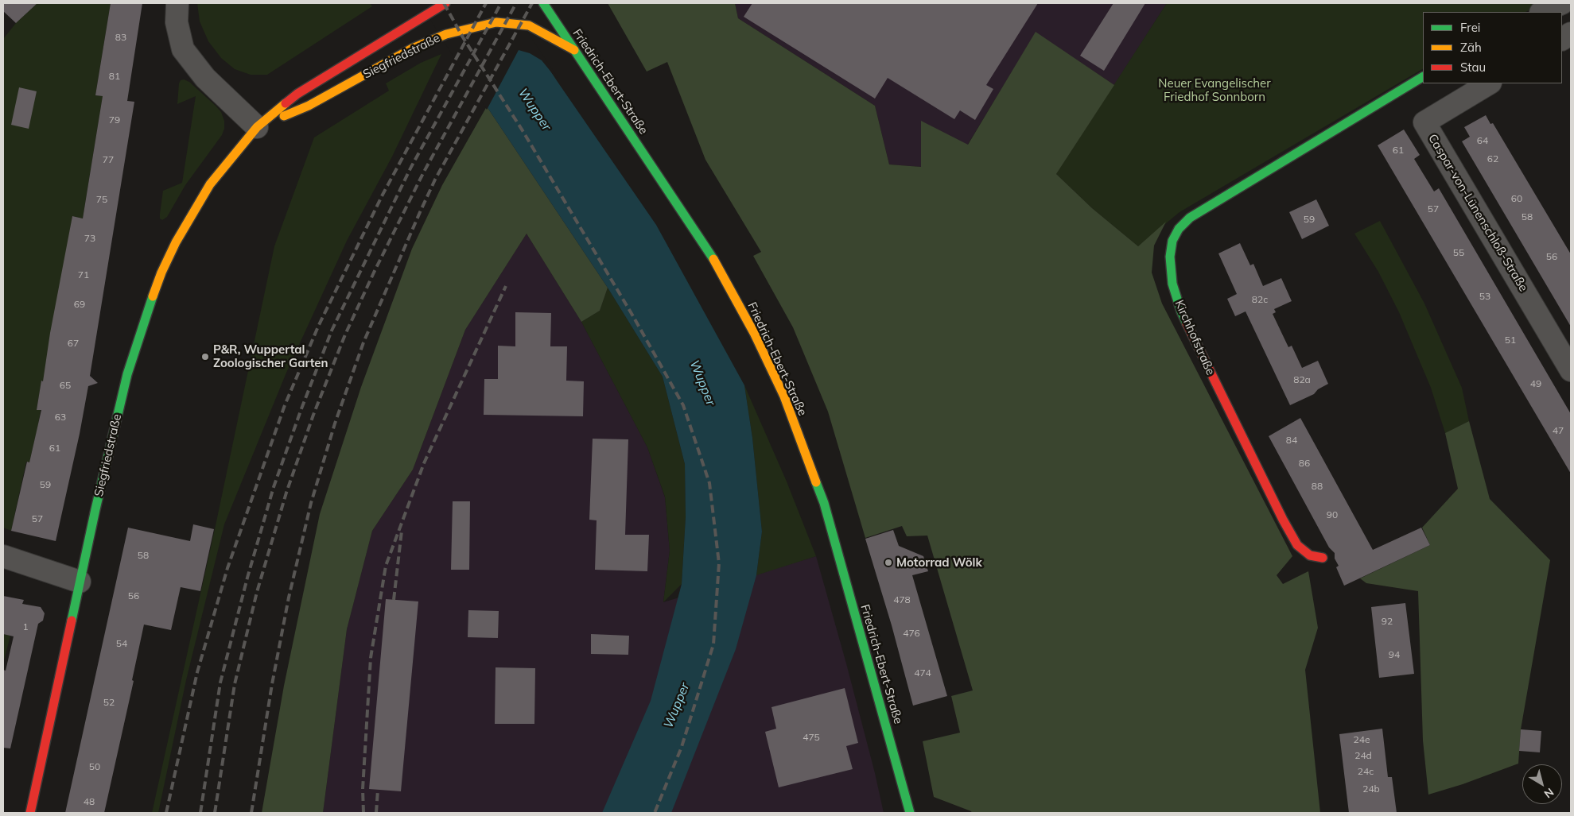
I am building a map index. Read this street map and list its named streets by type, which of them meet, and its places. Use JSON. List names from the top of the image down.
{
  "streets": {
    "street": [
      "Siegfriedstraße",
      "Friedrich-Ebert-Straße",
      "Caspar-von-Lünenschloß-Straße",
      "Kirchhofstraße"
    ]
  },
  "crossings": [
    ["Siegfriedstraße", "Friedrich-Ebert-Straße"]
  ],
  "water": ["Wupper"],
  "parks": ["Neuer Evangelischer Friedhof Sonnborn"],
  "places": ["P&R, Wuppertal Zoologischer Garten", "Motorrad Wölk"],
  "house_numbers": [
    "83",
    "81",
    "79",
    "64",
    "61",
    "62",
    "77",
    "60",
    "75",
    "57",
    "58",
    "59",
    "73",
    "55",
    "56",
    "71",
    "53",
    "82c",
    "69",
    "51",
    "67",
    "82a",
    "49",
    "65",
    "63",
    "47",
    "84",
    "61",
    "86",
    "59",
    "88",
    "90",
    "57",
    "58",
    "56",
    "478",
    "92",
    "1",
    "476",
    "54",
    "94",
    "474",
    "52",
    "475",
    "24e",
    "24d",
    "50",
    "24c",
    "24b",
    "48"
  ],
  "legend": ["Frei", "Zäh", "Stau"],
  "north": "bottom right"
}
